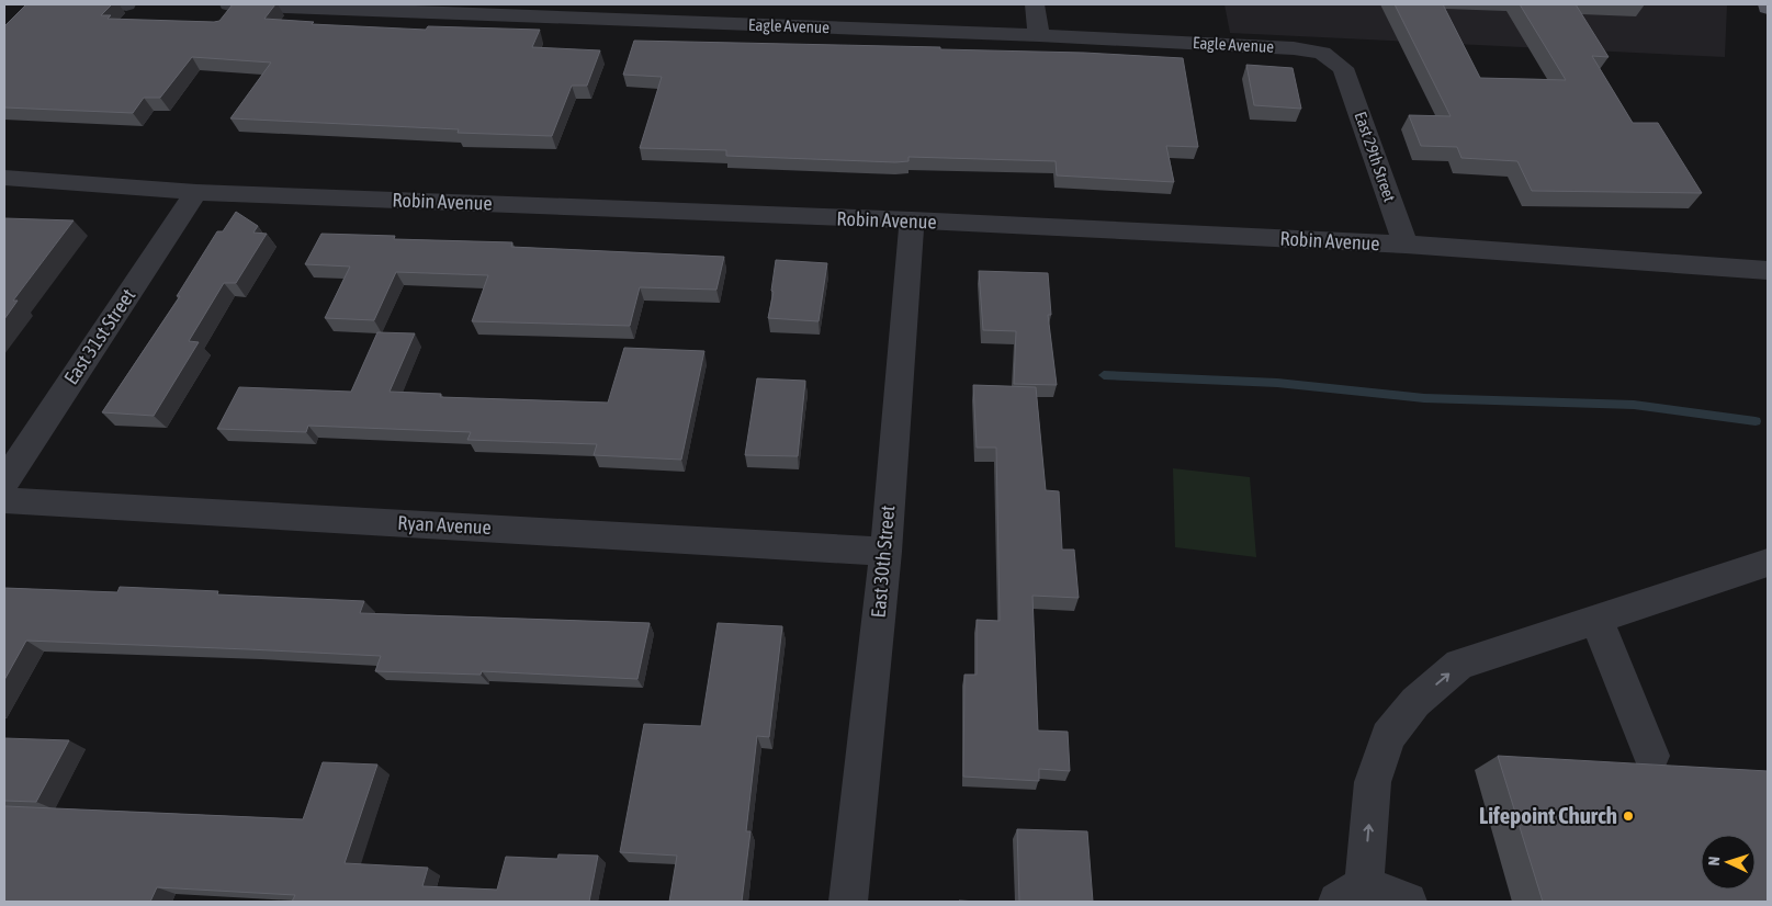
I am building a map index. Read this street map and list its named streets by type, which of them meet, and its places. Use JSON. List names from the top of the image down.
{
  "streets": {
    "street": [
      "Eagle Avenue",
      "East 29th Street",
      "Robin Avenue",
      "East 31st Street",
      "Ryan Avenue",
      "East 30th Street"
    ]
  },
  "crossings": [
    ["Eagle Avenue", "East 29th Street"],
    ["East 29th Street", "Robin Avenue"],
    ["Robin Avenue", "East 31st Street"],
    ["Robin Avenue", "East 30th Street"],
    ["Ryan Avenue", "East 30th Street"]
  ],
  "places": ["Lifepoint Church"],
  "north": "left"
}
